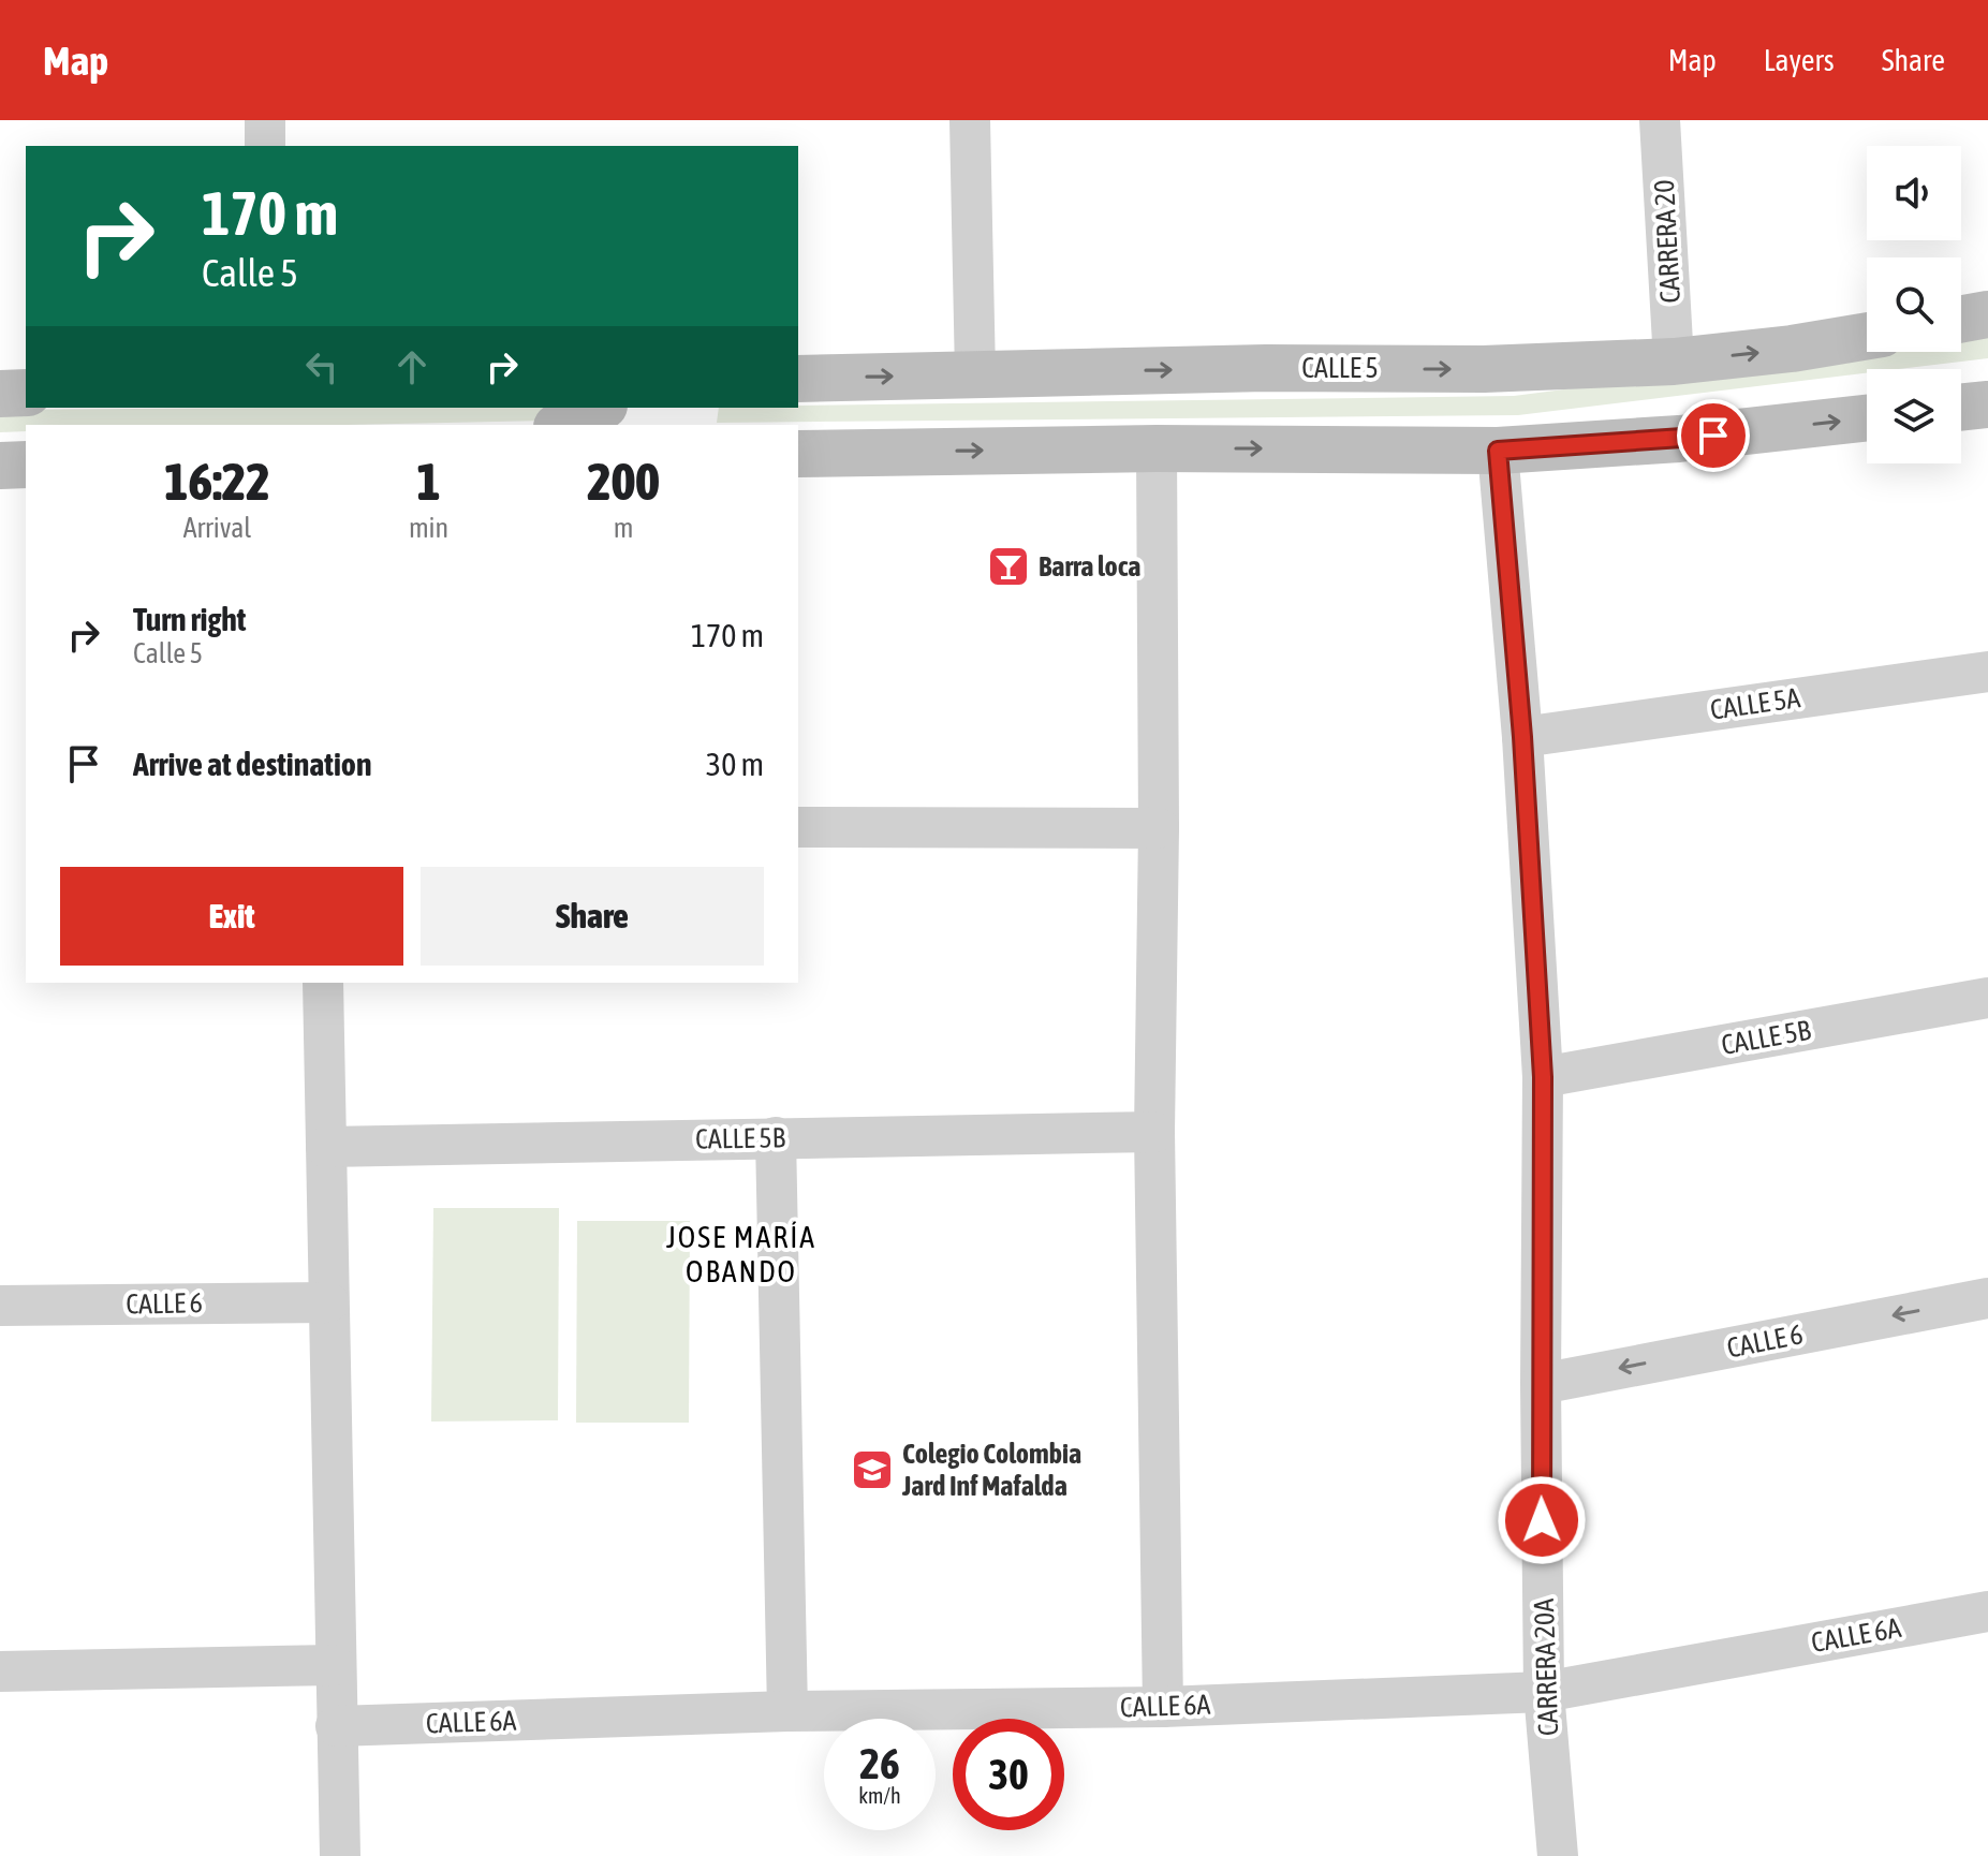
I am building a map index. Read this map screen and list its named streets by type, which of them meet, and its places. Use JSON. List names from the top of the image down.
{
  "streets": {
    "main road": ["CALLE 5"],
    "street": [
      "CARRERA 20",
      "CALLE 5A",
      "CALLE 5B",
      "CALLE 6",
      "CALLE 6A",
      "CARRERA 20A"
    ]
  },
  "crossings": [
    ["CARRERA 20", "CALLE 5"],
    ["CALLE 5A", "CARRERA 20A"],
    ["CALLE 5B", "CARRERA 20A"],
    ["CALLE 6", "CARRERA 20A"],
    ["CALLE 6A", "CARRERA 20A"]
  ],
  "one_way": ["CALLE 6"],
  "districts": ["JOSE MARÍA OBANDO"],
  "places": {
    "bar": ["Barra loca"],
    "school or university": ["Colegio Colombia Jard Inf Mafalda"]
  },
  "page": {
    "header": "Map",
    "nav": ["Map", "Layers", "Share"],
    "turn": ["170 m", "Calle 5"],
    "eta": [
      "16:22",
      "Arrival",
      "1",
      "min",
      "200",
      "m"
    ],
    "list": [
      {
        "name": "Turn right",
        "note": "Calle 5",
        "value": "170 m"
      },
      {
        "name": "Arrive at destination",
        "value": "30 m"
      }
    ],
    "buttons": ["Exit", "Share"],
    "speed": "26 km/h",
    "limit": "30"
  }
}
